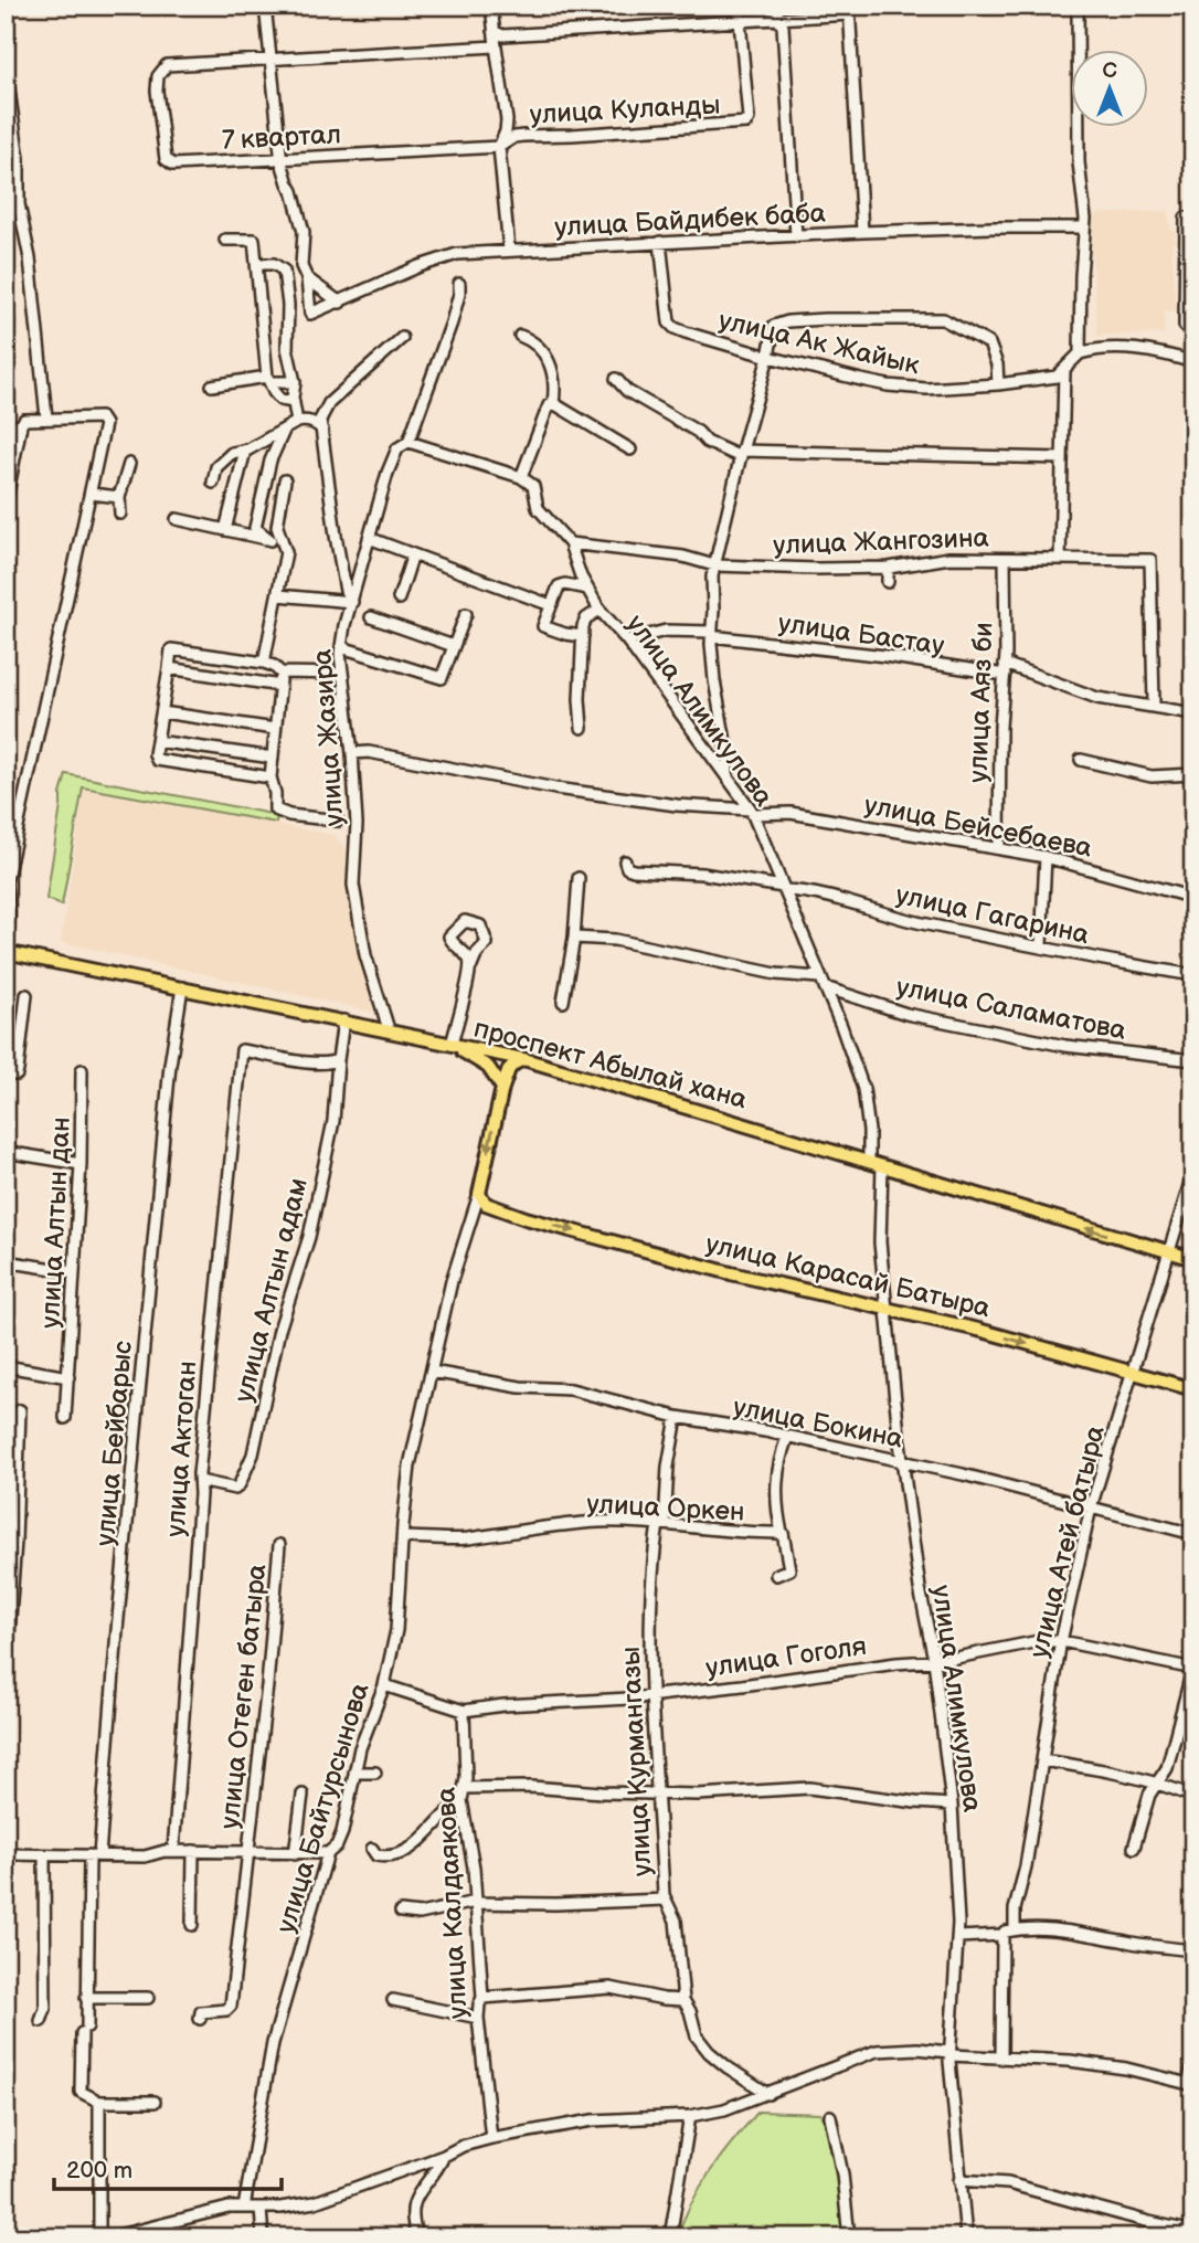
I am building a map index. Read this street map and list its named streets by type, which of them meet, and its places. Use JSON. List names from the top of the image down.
{
  "streets": {
    "main road": ["проспект Абылай хана", "улица Карасай Батыра"],
    "street": [
      "улица Куланды",
      "7 квартал",
      "улица Байдибек баба",
      "улица Ак Жайык",
      "улица Жангозина",
      "улица Бастау",
      "улица Аяз би",
      "улица Алимкулова",
      "улица Жазира",
      "улица Бейсебаева",
      "улица Гагарина",
      "улица Саламатова",
      "улица Алтын дан",
      "улица Алтын адам",
      "улица Бокина",
      "улица Бейбарыс",
      "улица Актоган",
      "улица Оркен",
      "улица Атей батыра",
      "улица Гоголя",
      "улица Отеген батыра",
      "улица Курмангазы",
      "улица Байтурсынова",
      "улица Калдаякова"
    ]
  },
  "crossings": [
    ["улица Куланды", "7 квартал"],
    ["улица Байдибек баба", "улица Ак Жайык"],
    ["улица Жангозина", "улица Бастау"],
    ["улица Жангозина", "улица Аяз би"],
    ["улица Жангозина", "улица Алимкулова"],
    ["улица Бастау", "улица Аяз би"],
    ["улица Бастау", "улица Алимкулова"],
    ["улица Аяз би", "улица Бейсебаева"],
    ["улица Алимкулова", "улица Бейсебаева"],
    ["улица Алимкулова", "улица Гагарина"],
    ["улица Алимкулова", "улица Саламатова"],
    ["улица Алимкулова", "проспект Абылай хана"],
    ["улица Алимкулова", "улица Карасай Батыра"],
    ["улица Алимкулова", "улица Бокина"],
    ["улица Алимкулова", "улица Гоголя"],
    ["улица Жазира", "улица Бейсебаева"],
    ["улица Жазира", "проспект Абылай хана"],
    ["проспект Абылай хана", "улица Бейбарыс"],
    ["проспект Абылай хана", "улица Атей батыра"],
    ["улица Карасай Батыра", "улица Атей батыра"],
    ["улица Алтын адам", "улица Актоган"],
    ["улица Бокина", "улица Атей батыра"],
    ["улица Бокина", "улица Курмангазы"],
    ["улица Бокина", "улица Байтурсынова"],
    ["улица Оркен", "улица Курмангазы"],
    ["улица Оркен", "улица Байтурсынова"],
    ["улица Атей батыра", "улица Гоголя"],
    ["улица Гоголя", "улица Курмангазы"],
    ["улица Гоголя", "улица Байтурсынова"],
    ["улица Гоголя", "улица Калдаякова"]
  ],
  "one_way": ["улица Карасай Батыра"],
  "scale_bar": "200 m",
  "north": "top"
}
